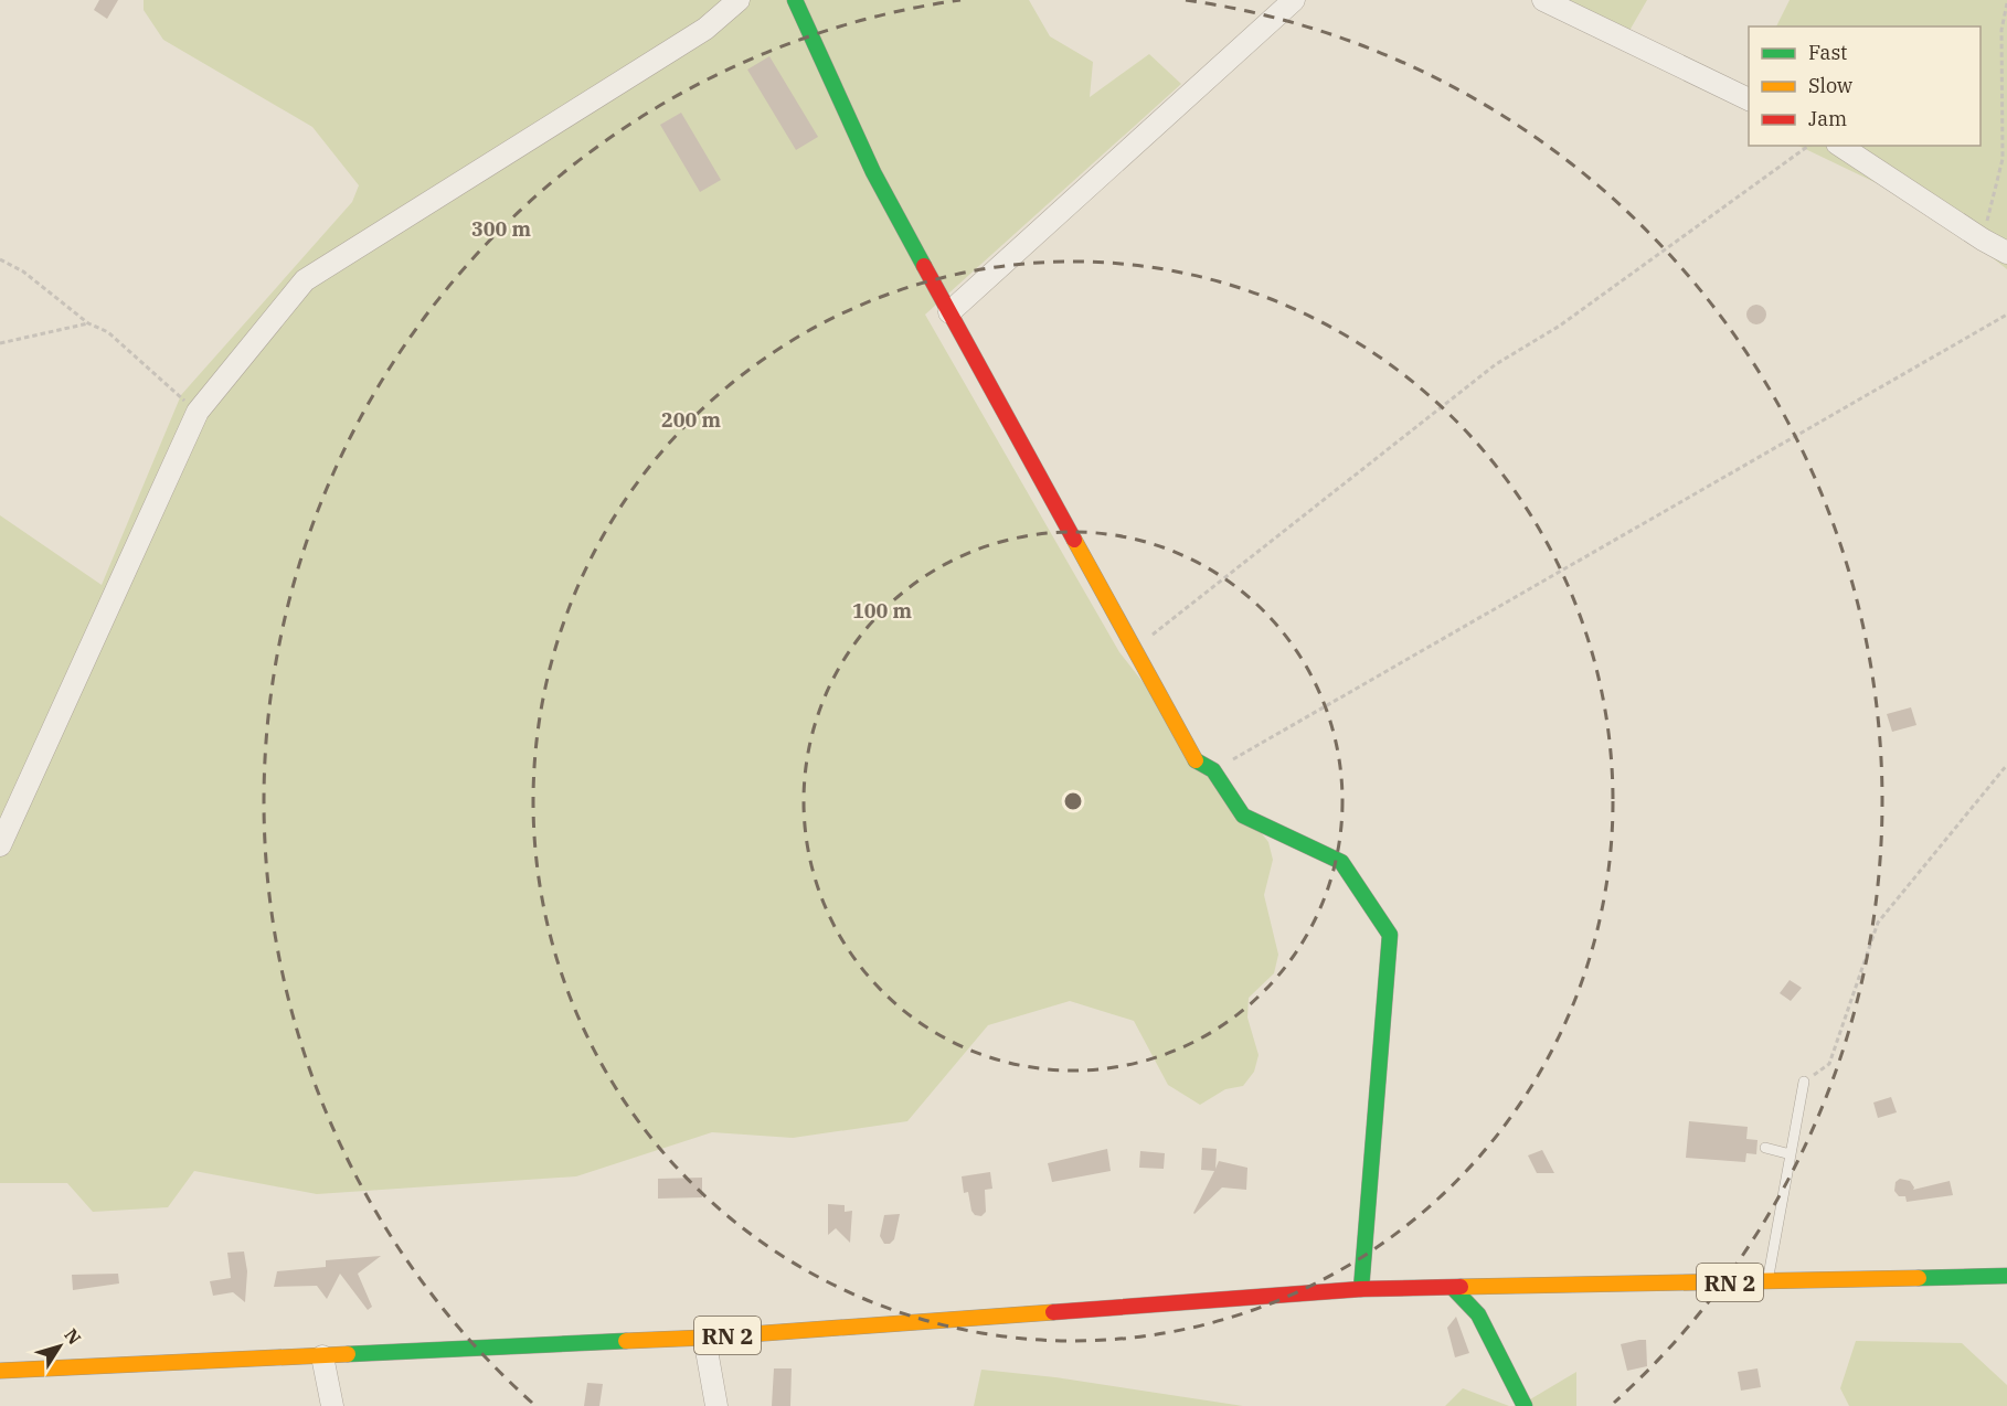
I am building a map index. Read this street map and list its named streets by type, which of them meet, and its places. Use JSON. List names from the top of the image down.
{
  "streets": {
    "main road": ["RN 2"]
  },
  "legend": ["Fast", "Slow", "Jam"],
  "north": "top right",
  "rings": ["300 m", "200 m", "100 m"]
}
